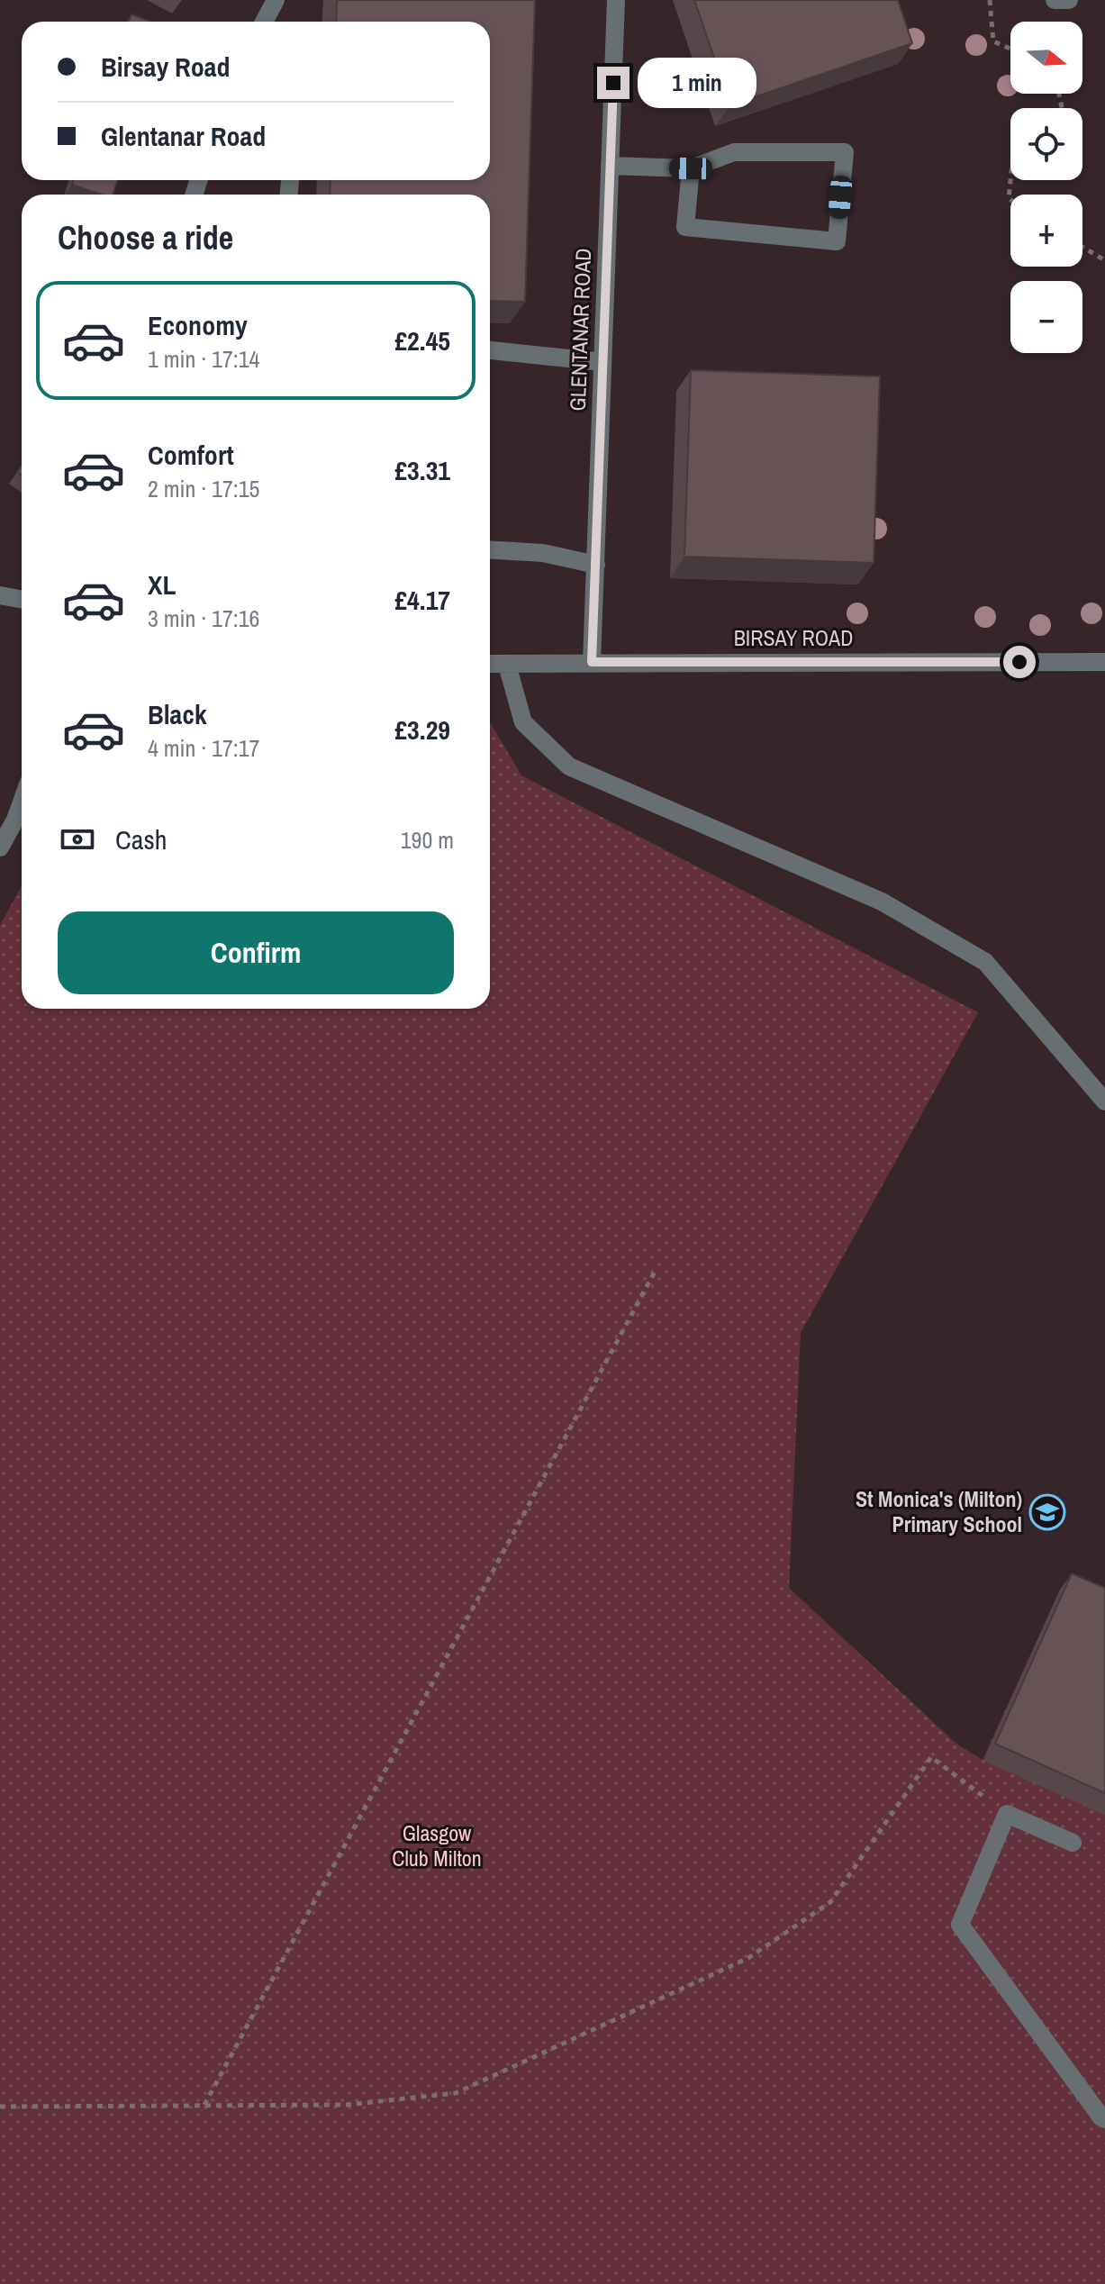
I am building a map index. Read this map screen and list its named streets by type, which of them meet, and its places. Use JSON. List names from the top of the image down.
{
  "streets": {
    "street": ["GLENTANAR ROAD", "BIRSAY ROAD"]
  },
  "crossings": [
    ["GLENTANAR ROAD", "BIRSAY ROAD"]
  ],
  "parks": ["Glasgow Club Milton"],
  "places": {
    "school or university": ["St Monica's (Milton) Primary School"]
  },
  "north": "right",
  "page": {
    "map_buttons": ["+", "−"],
    "banner": ["Birsay Road", "Glentanar Road"],
    "bubble": "1 min",
    "heading": "Choose a ride",
    "list": [
      {
        "name": "Economy",
        "note": "1 min · 17:14",
        "value": "£2.45"
      },
      {
        "name": "Comfort",
        "note": "2 min · 17:15",
        "value": "£3.31"
      },
      {
        "name": "XL",
        "note": "3 min · 17:16",
        "value": "£4.17"
      },
      {
        "name": "Black",
        "note": "4 min · 17:17",
        "value": "£3.29"
      }
    ],
    "pay": ["Cash", "190 m"],
    "buttons": "Confirm"
  }
}
